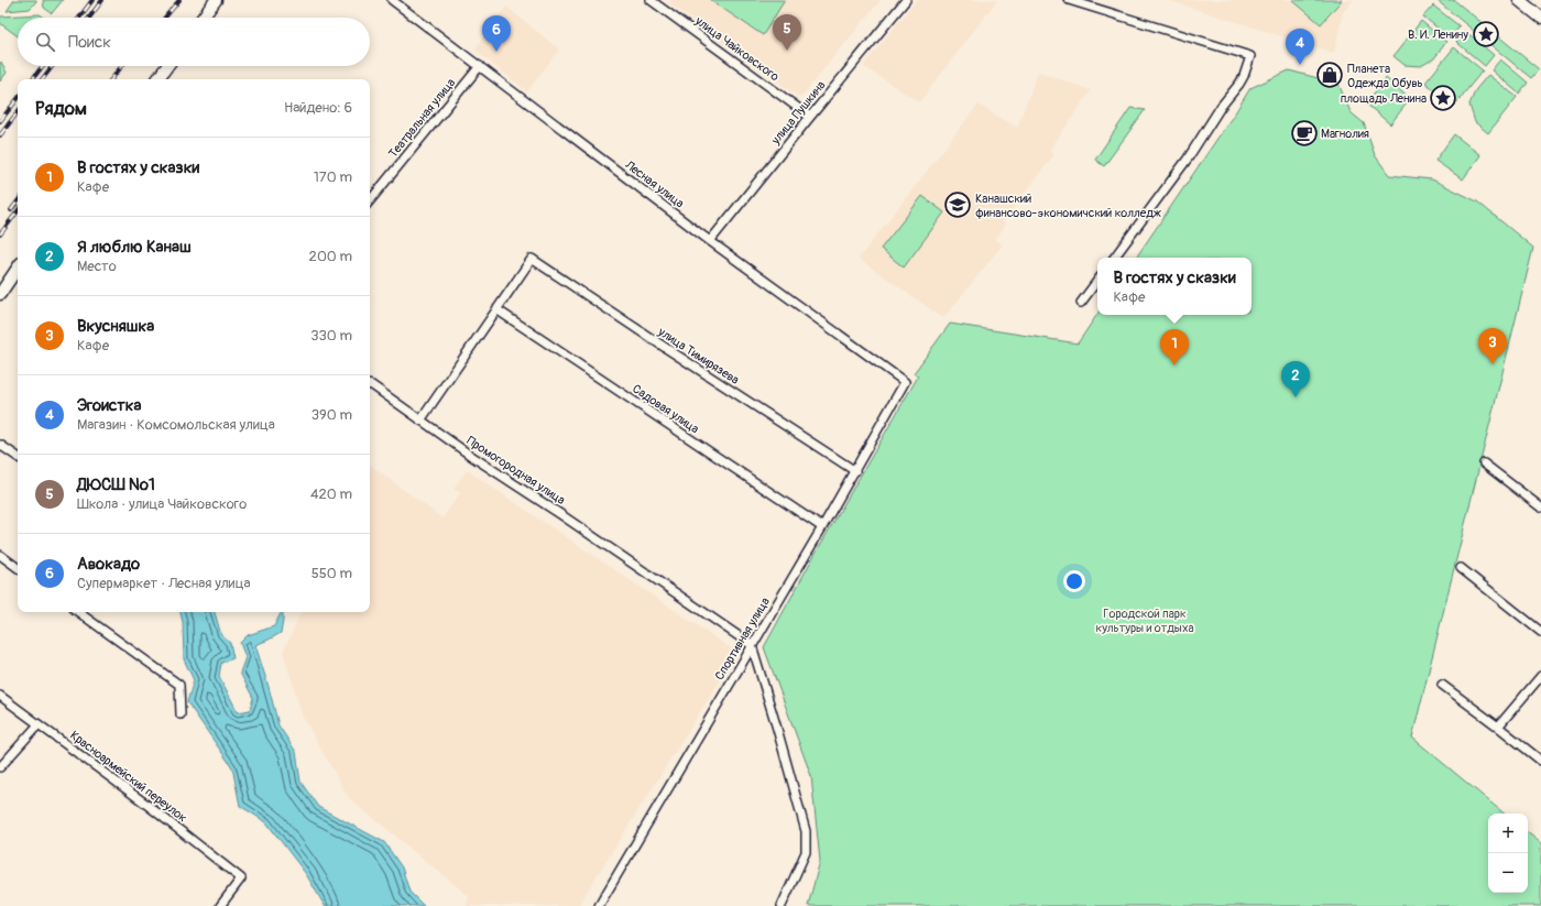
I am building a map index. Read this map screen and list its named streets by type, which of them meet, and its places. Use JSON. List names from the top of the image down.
{
  "streets": {
    "street": [
      "улица Чайковского",
      "улица Пушкина",
      "Театральная улица",
      "Лесная улица",
      "улица Тимирязева",
      "Садовая улица",
      "Промогородная улица",
      "Спортивная улица",
      "Красноармейский переулок"
    ]
  },
  "crossings": [
    ["улица Чайковского", "улица Пушкина"],
    ["улица Пушкина", "Лесная улица"],
    ["Театральная улица", "Лесная улица"],
    ["Лесная улица", "Спортивная улица"],
    ["улица Тимирязева", "Садовая улица"],
    ["улица Тимирязева", "Спортивная улица"],
    ["Садовая улица", "Спортивная улица"],
    ["Промогородная улица", "Спортивная улица"]
  ],
  "parks": ["Городской парк культуры и отдыха"],
  "places": {
    "place": ["В. И. Ленину", "площадь Ленина"],
    "shop": ["Планета Одежда Обувь"],
    "cafe": ["Магнолия"],
    "school or university": ["Канашский финансово-экономичский колледж"]
  },
  "page": {
    "pins": [
      "5",
      "6",
      "4",
      "3",
      "1",
      "2"
    ],
    "search": "Поиск",
    "heading": ["Рядом", "Найдено: 6"],
    "list": [
      {
        "mark": "1",
        "name": "В гостях у сказки",
        "note": "Кафе",
        "value": "170 m"
      },
      {
        "mark": "2",
        "name": "Я люблю Канаш",
        "note": "Место",
        "value": "200 m"
      },
      {
        "mark": "3",
        "name": "Вкусняшка",
        "note": "Кафе",
        "value": "330 m"
      },
      {
        "mark": "4",
        "name": "Эгоистка",
        "note": "Магазин · Комсомольская улица",
        "value": "390 m"
      },
      {
        "mark": "5",
        "name": "ДЮСШ №1",
        "note": "Школа · улица Чайковского",
        "value": "420 m"
      },
      {
        "mark": "6",
        "name": "Авокадо",
        "note": "Супермаркет · Лесная улица",
        "value": "550 m"
      }
    ],
    "popup": ["В гостях у сказки", "Кафе"],
    "map_buttons": ["+", "−"]
  }
}
